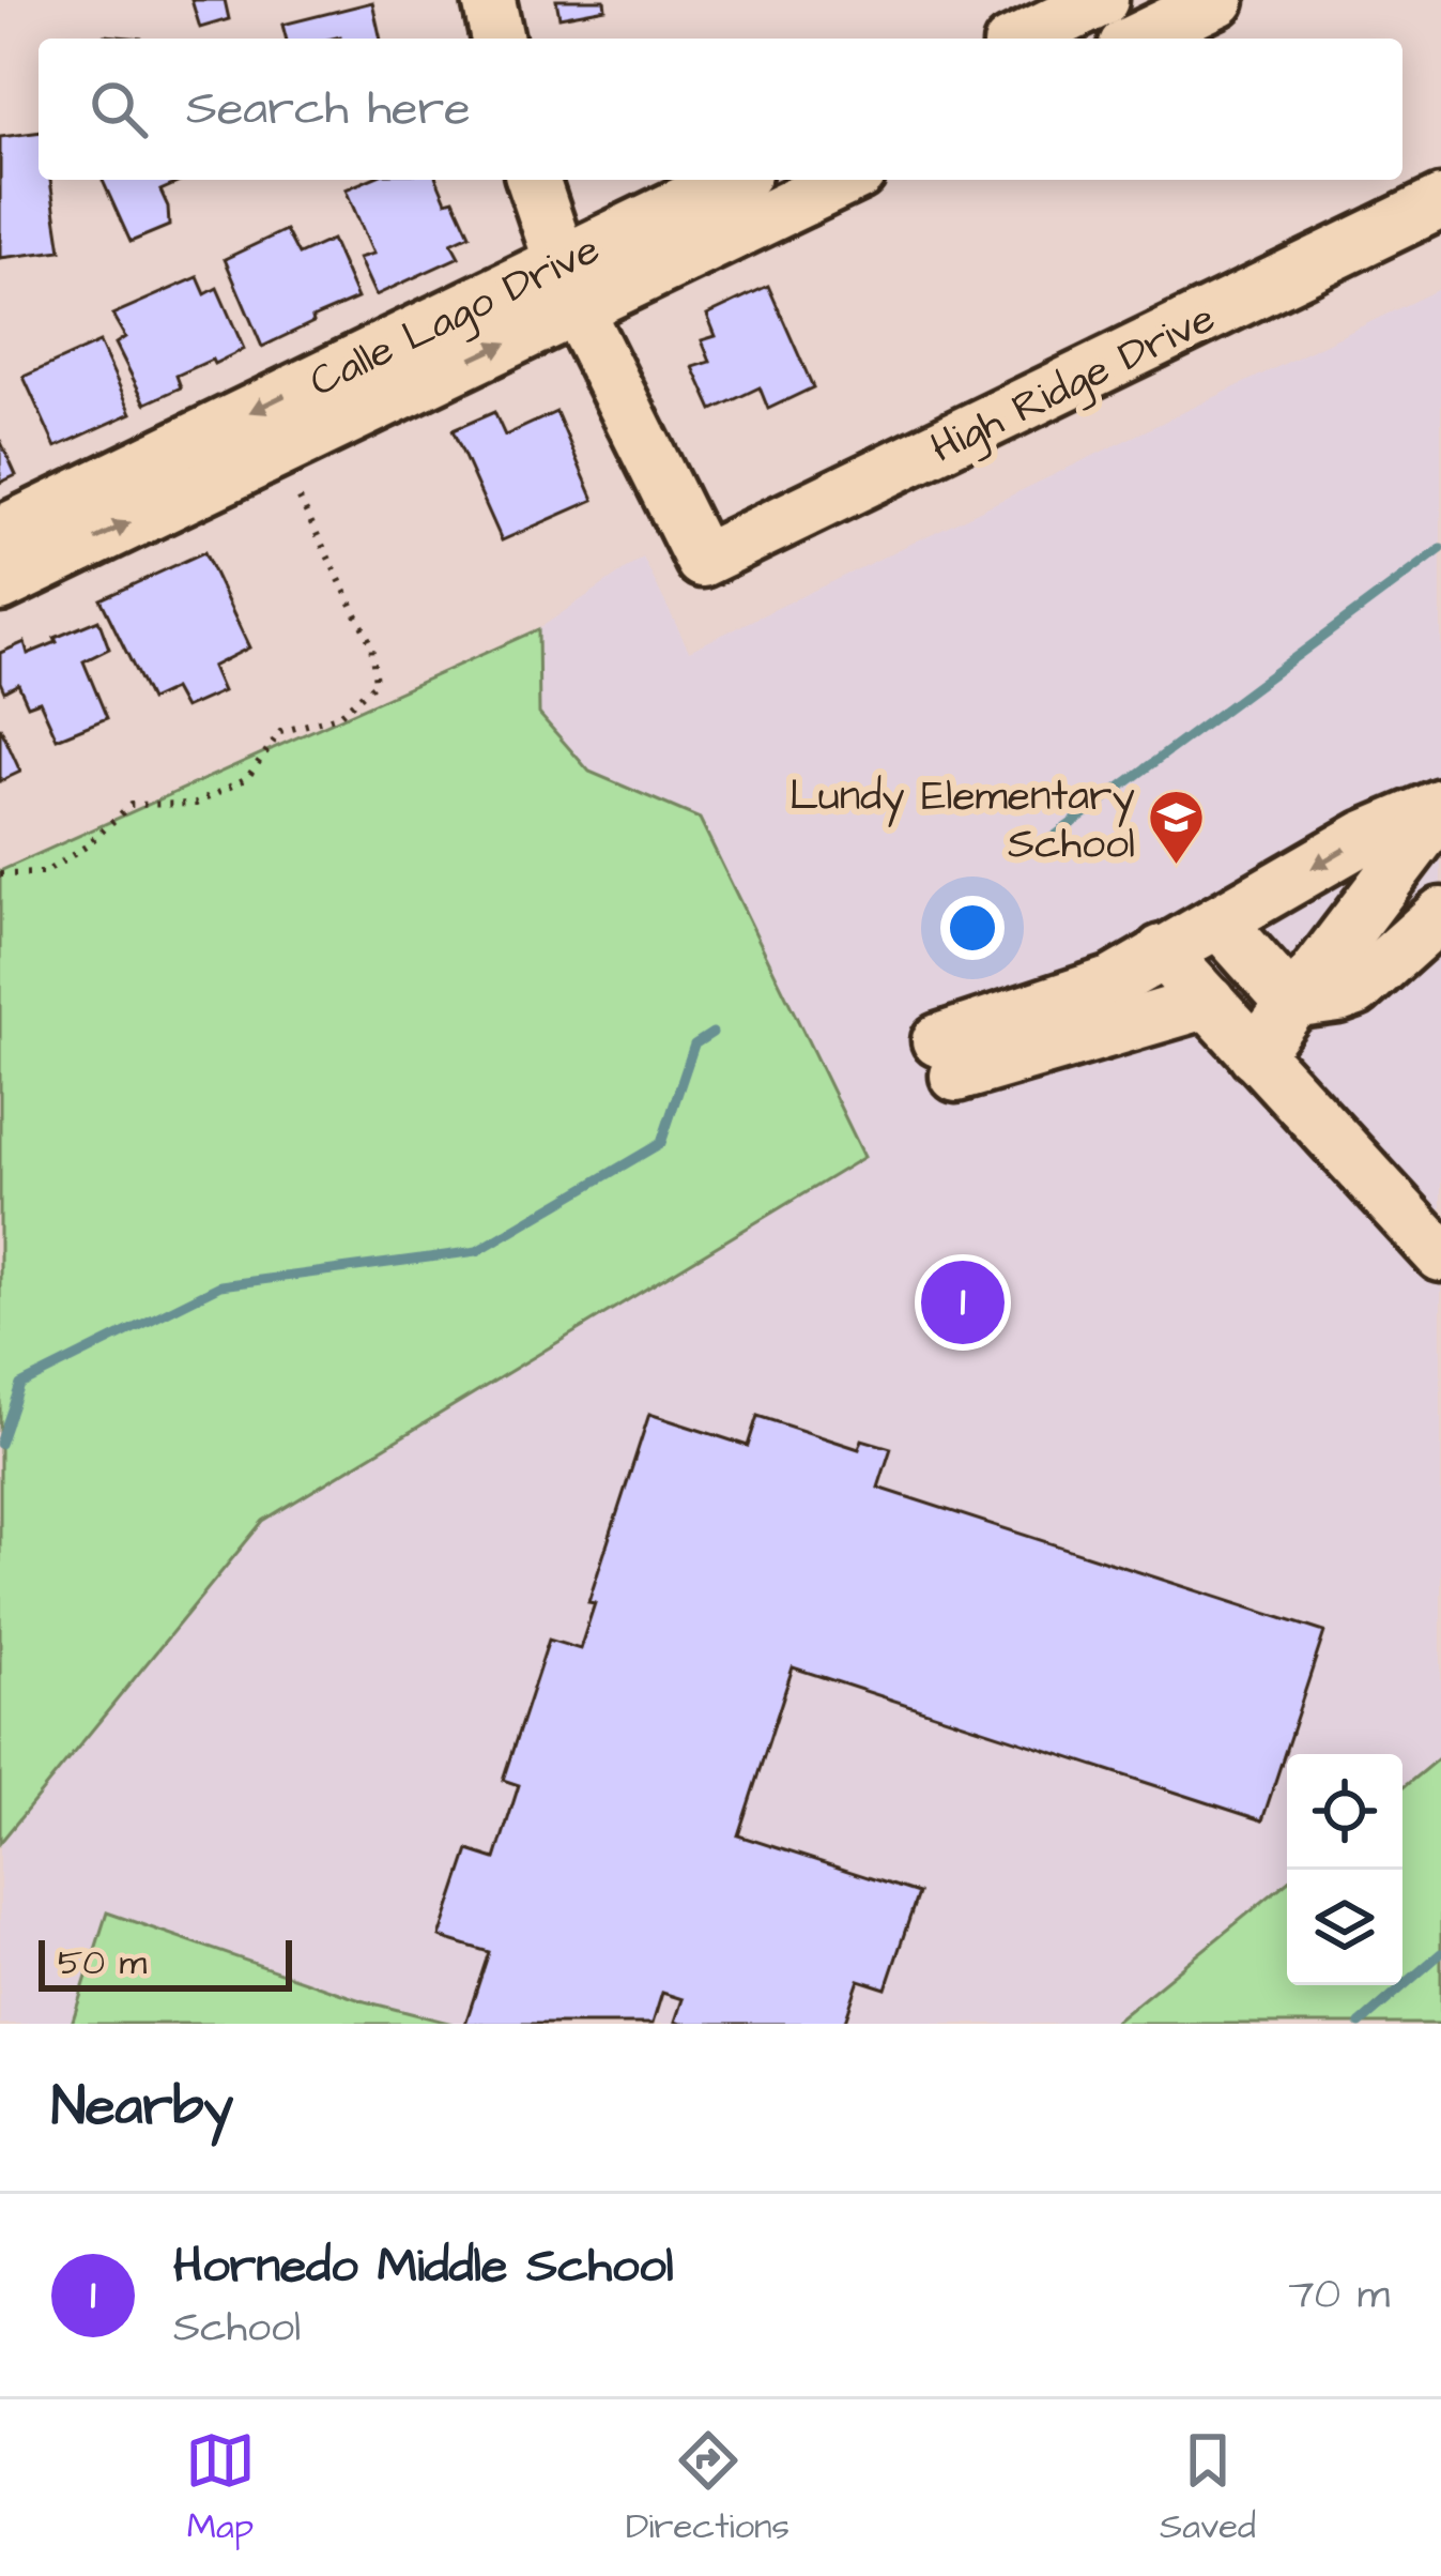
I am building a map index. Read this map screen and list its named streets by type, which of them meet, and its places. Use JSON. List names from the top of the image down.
{
  "streets": {
    "street": ["Calle Lago Drive", "High Ridge Drive"]
  },
  "crossings": [
    ["Calle Lago Drive", "High Ridge Drive"]
  ],
  "places": {
    "school or university": ["Lundy Elementary School"]
  },
  "scale_bar": "50 m",
  "page": {
    "search": "Search here",
    "pins": "1",
    "scale": "50 m",
    "heading": "Nearby",
    "list": [
      {
        "mark": "1",
        "name": "Hornedo Middle School",
        "note": "School",
        "value": "70 m"
      }
    ],
    "nav": ["Map", "Directions", "Saved"]
  }
}
